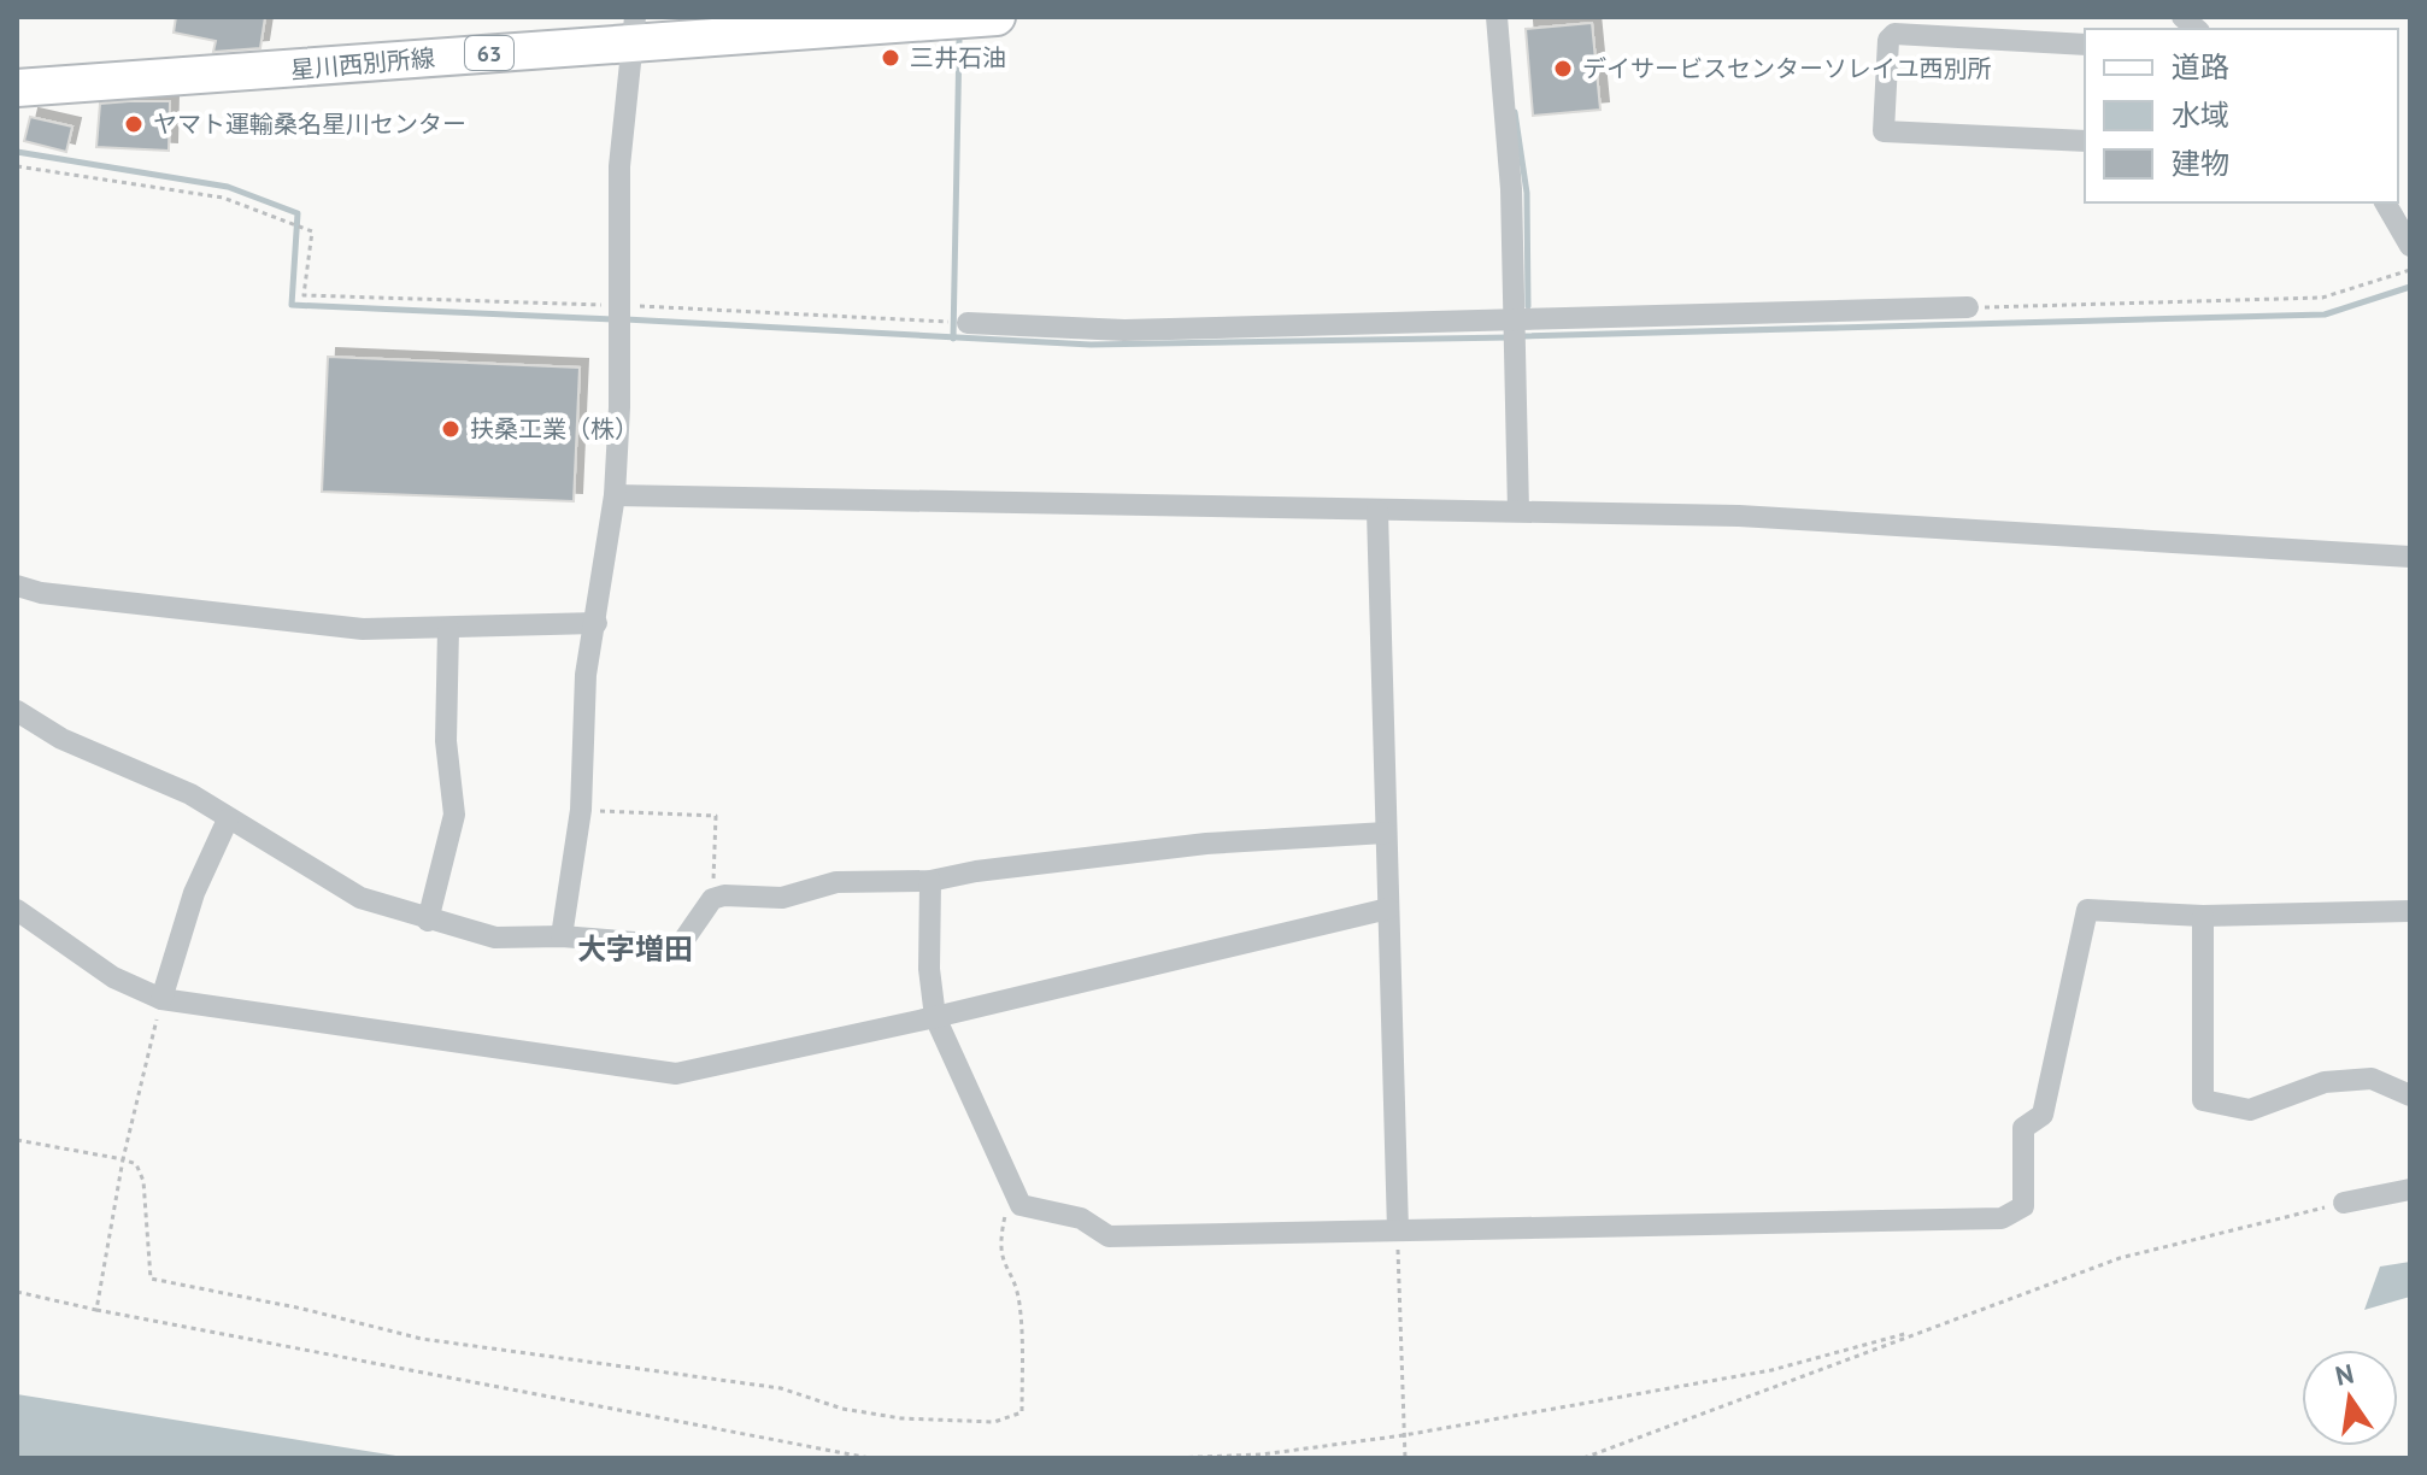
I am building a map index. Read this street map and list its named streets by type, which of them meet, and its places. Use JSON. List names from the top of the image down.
{
  "streets": {
    "main road": ["63", "星川西別所線"]
  },
  "districts": ["大字増田"],
  "places": [
    "三井石油",
    "デイサービスセンターソレイユ西別所",
    "ヤマト運輸桑名星川センター",
    "扶桑工業（株）"
  ],
  "legend": ["道路", "水域", "建物"],
  "north": "top"
}
